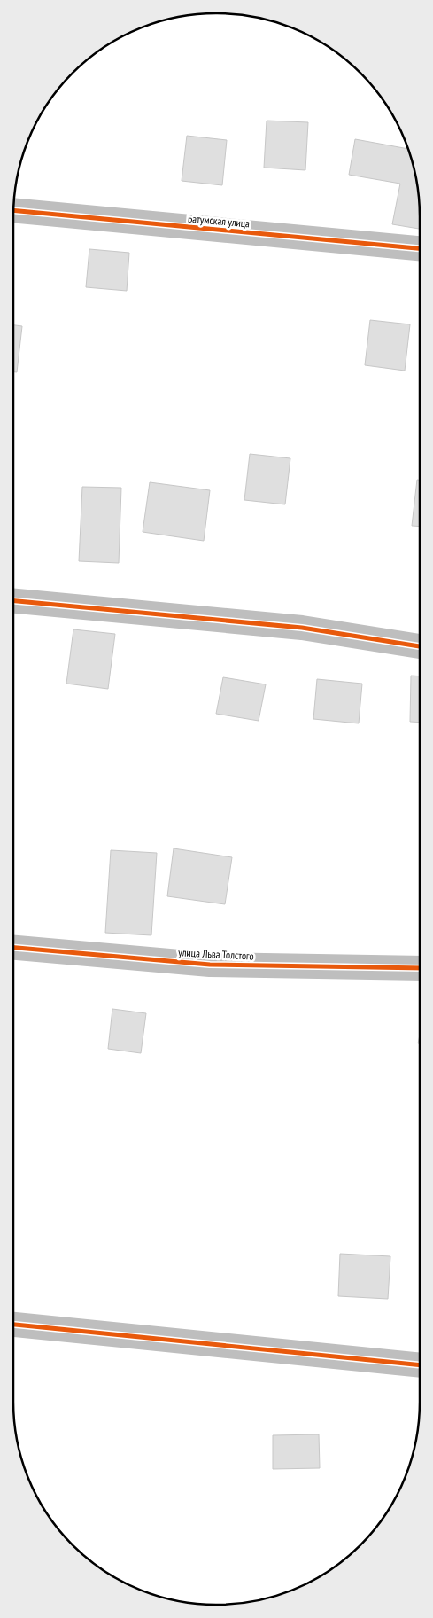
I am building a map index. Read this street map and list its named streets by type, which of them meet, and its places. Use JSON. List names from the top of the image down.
{
  "streets": {
    "street": ["Батумская улица", "улица Льва Толстого"]
  }
}
